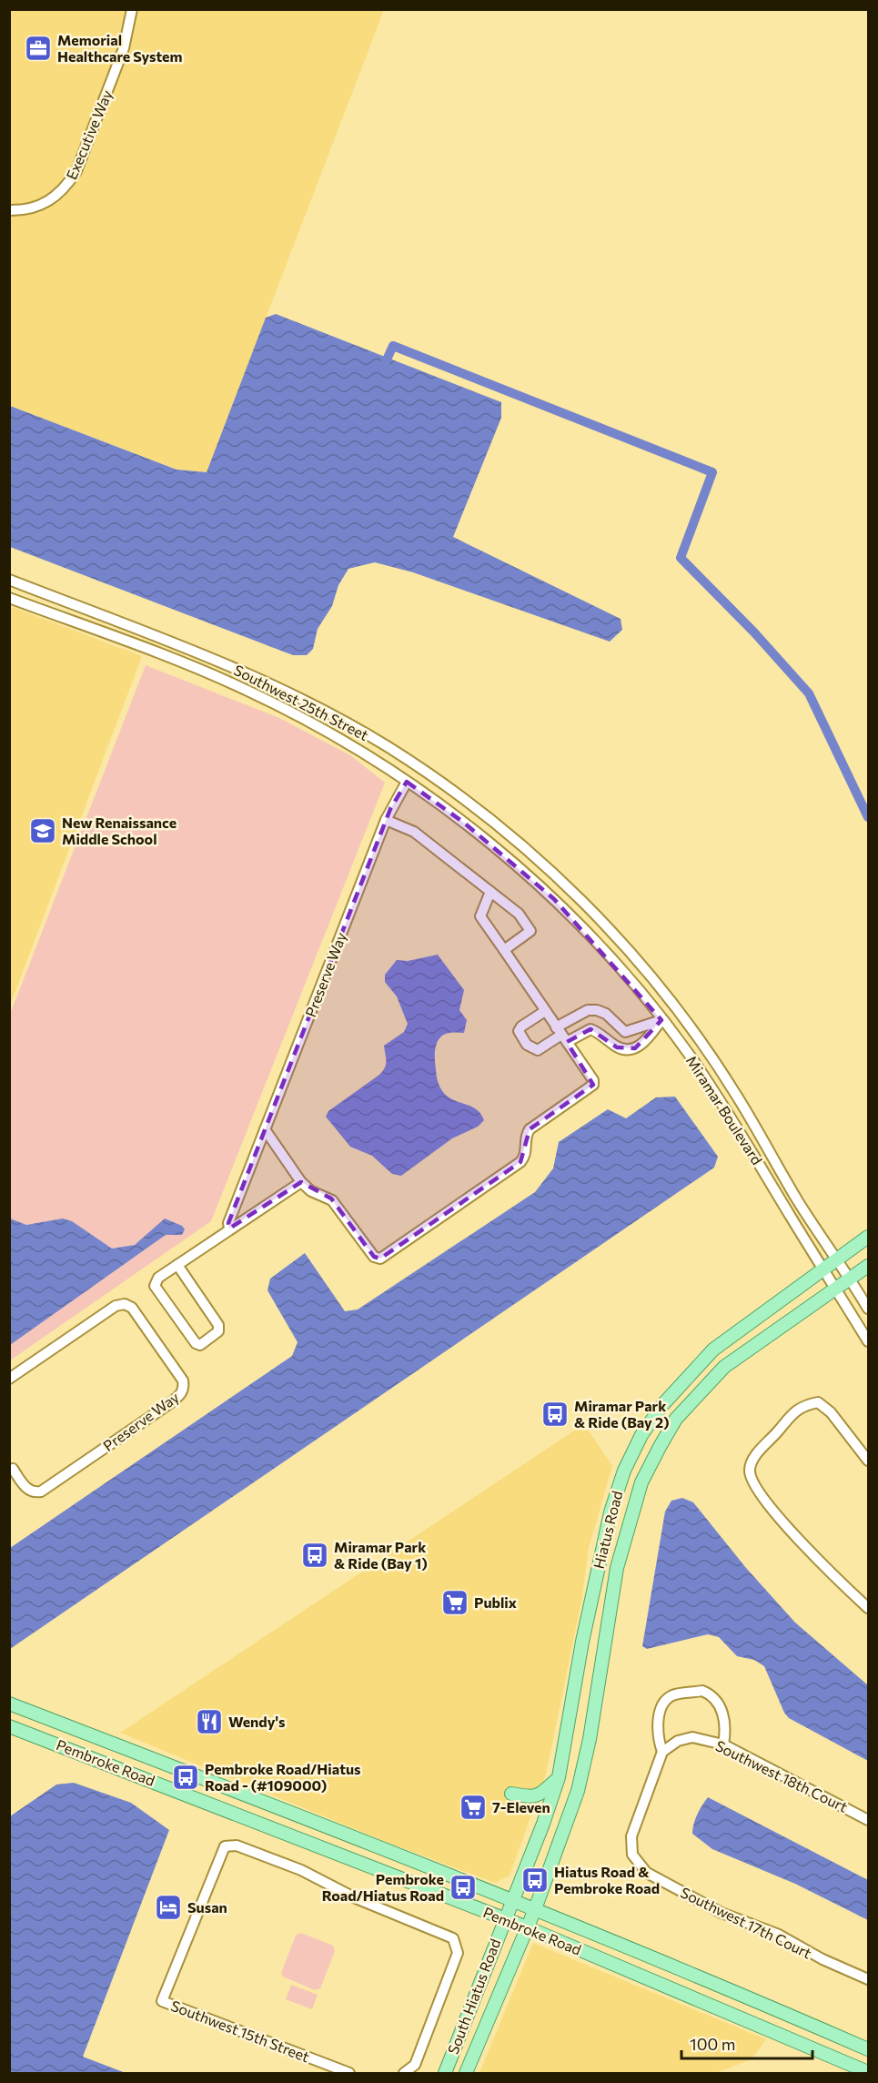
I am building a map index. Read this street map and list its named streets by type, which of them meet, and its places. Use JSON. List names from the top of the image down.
{
  "streets": {
    "main road": ["Hiatus Road", "Pembroke Road", "South Hiatus Road"],
    "street": [
      "Executive Way",
      "Southwest 25th Street",
      "Preserve Way",
      "Miramar Boulevard",
      "Southwest 18th Court",
      "Southwest 17th Court",
      "Southwest 15th Street"
    ]
  },
  "crossings": [
    ["Southwest 25th Street", "Preserve Way"],
    ["Southwest 25th Street", "Miramar Boulevard"],
    ["Miramar Boulevard", "Hiatus Road"],
    ["Hiatus Road", "Pembroke Road"],
    ["Hiatus Road", "South Hiatus Road"],
    ["Pembroke Road", "South Hiatus Road"],
    ["Southwest 18th Court", "Southwest 17th Court"]
  ],
  "places": {
    "office": ["Memorial Healthcare System"],
    "school or university": ["New Renaissance Middle School"],
    "bus stop": [
      "Miramar Park & Ride (Bay 2)",
      "Miramar Park & Ride (Bay 1)",
      "Pembroke Road/Hiatus Road - (#109000)",
      "Hiatus Road & Pembroke Road",
      "Pembroke Road/Hiatus Road"
    ],
    "supermarket": ["Publix", "7-Eleven"],
    "restaurant": ["Wendy's"],
    "hotel": ["Susan"]
  },
  "scale_bar": "100 m"
}
